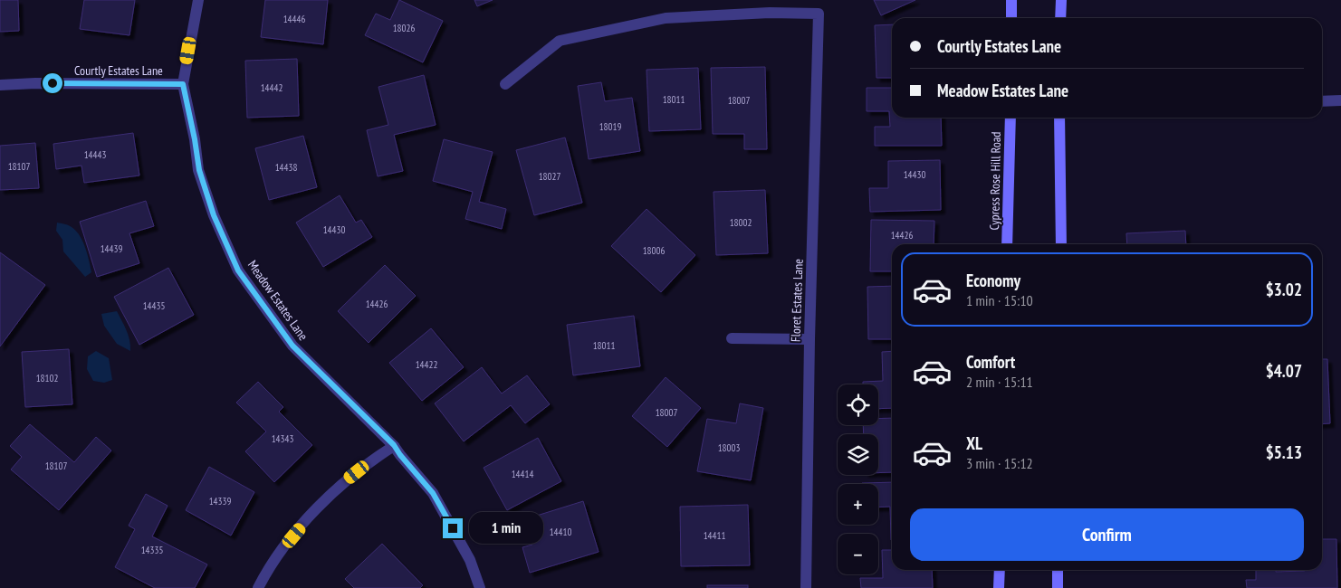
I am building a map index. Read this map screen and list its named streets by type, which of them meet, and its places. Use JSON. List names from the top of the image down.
{
  "streets": {
    "main road": ["Cypress Rose Hill Road"],
    "street": ["Courtly Estates Lane", "Meadow Estates Lane", "Floret Estates Lane"]
  },
  "crossings": [
    ["Courtly Estates Lane", "Meadow Estates Lane"]
  ],
  "house_numbers": [
    "14446",
    "18026",
    "14442",
    "18011",
    "18007",
    "18019",
    "14443",
    "18107",
    "14438",
    "14430",
    "18027",
    "18002",
    "14430",
    "14426",
    "14439",
    "18006",
    "14426",
    "14435",
    "18011",
    "14422",
    "18102",
    "18007",
    "14343",
    "18003",
    "18107",
    "14414",
    "14339",
    "14410",
    "14411",
    "14335"
  ],
  "page": {
    "banner": ["Courtly Estates Lane", "Meadow Estates Lane"],
    "list": [
      {
        "name": "Economy",
        "note": "1 min · 15:10",
        "value": "$3.02"
      },
      {
        "name": "Comfort",
        "note": "2 min · 15:11",
        "value": "$4.07"
      },
      {
        "name": "XL",
        "note": "3 min · 15:12",
        "value": "$5.13"
      }
    ],
    "map_buttons": ["+", "−"],
    "buttons": "Confirm",
    "bubble": "1 min"
  }
}
